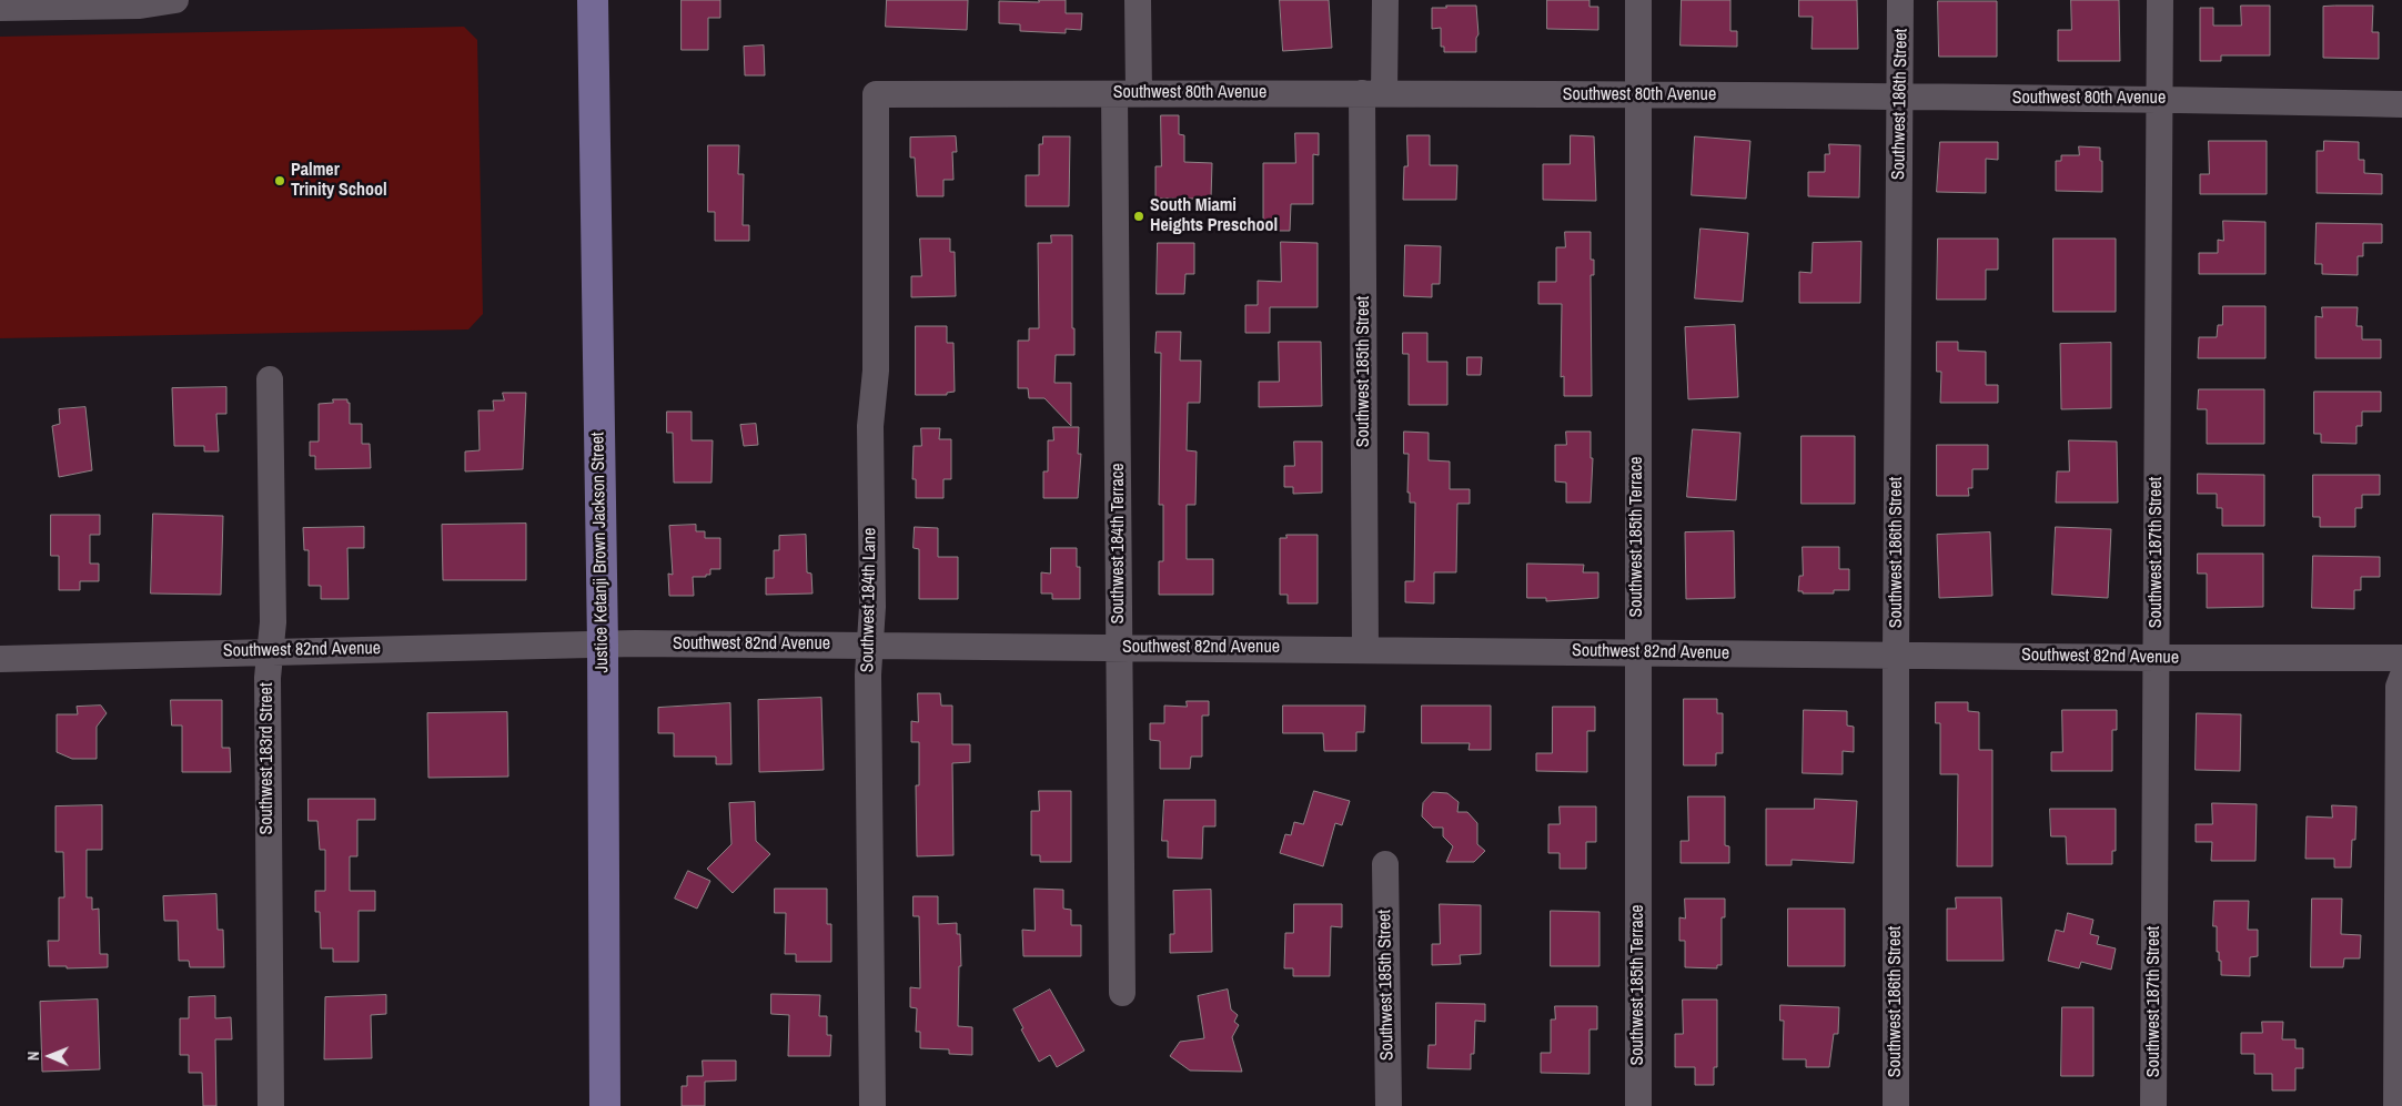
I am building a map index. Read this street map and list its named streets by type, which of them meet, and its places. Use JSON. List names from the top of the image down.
{
  "streets": {
    "main road": ["Justice Ketanji Brown Jackson Street"],
    "street": [
      "Southwest 80th Avenue",
      "Southwest 186th Street",
      "Southwest 185th Street",
      "Southwest 185th Terrace",
      "Southwest 184th Terrace",
      "Southwest 187th Street",
      "Southwest 184th Lane",
      "Southwest 82nd Avenue",
      "Southwest 183rd Street"
    ]
  },
  "crossings": [
    ["Southwest 80th Avenue", "Southwest 186th Street"],
    ["Southwest 80th Avenue", "Southwest 185th Street"],
    ["Southwest 80th Avenue", "Southwest 185th Terrace"],
    ["Southwest 80th Avenue", "Southwest 184th Terrace"],
    ["Southwest 80th Avenue", "Southwest 187th Street"],
    ["Southwest 80th Avenue", "Southwest 184th Lane"],
    ["Southwest 186th Street", "Southwest 82nd Avenue"],
    ["Southwest 185th Street", "Southwest 82nd Avenue"],
    ["Southwest 185th Terrace", "Southwest 82nd Avenue"],
    ["Southwest 184th Terrace", "Southwest 82nd Avenue"],
    ["Justice Ketanji Brown Jackson Street", "Southwest 82nd Avenue"],
    ["Southwest 187th Street", "Southwest 82nd Avenue"],
    ["Southwest 184th Lane", "Southwest 82nd Avenue"],
    ["Southwest 82nd Avenue", "Southwest 183rd Street"]
  ],
  "places": ["Palmer Trinity School", "South Miami Heights Preschool"],
  "north": "left"
}
